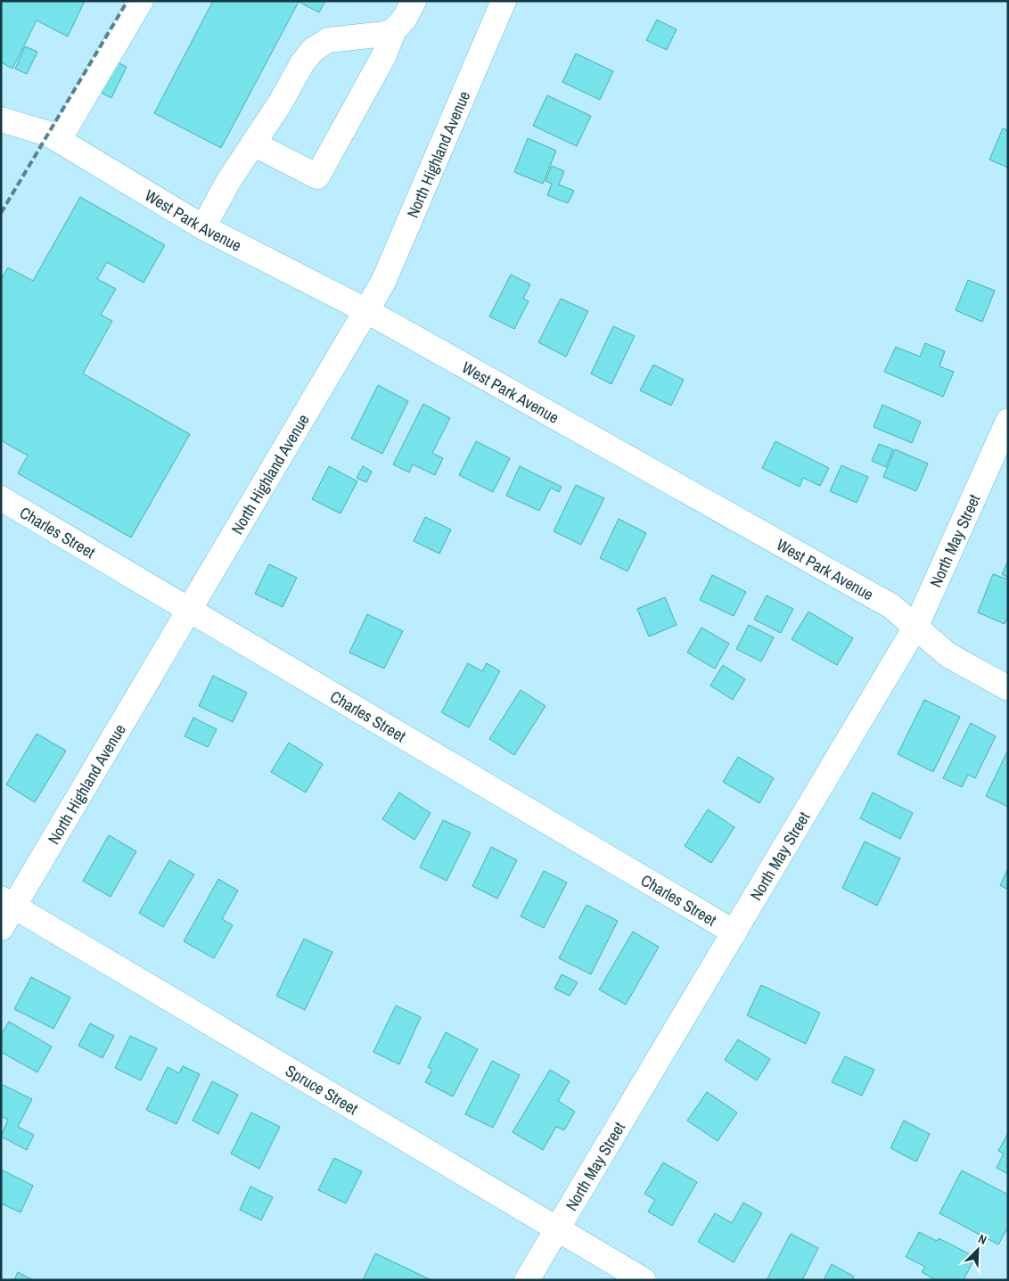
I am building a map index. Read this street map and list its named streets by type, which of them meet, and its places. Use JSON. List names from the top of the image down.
{
  "streets": {
    "street": [
      "North Highland Avenue",
      "West Park Avenue",
      "Charles Street",
      "North May Street",
      "Spruce Street"
    ]
  },
  "crossings": [
    ["North Highland Avenue", "West Park Avenue"],
    ["North Highland Avenue", "Charles Street"],
    ["North Highland Avenue", "Spruce Street"],
    ["West Park Avenue", "North May Street"],
    ["Charles Street", "North May Street"],
    ["North May Street", "Spruce Street"]
  ],
  "north": "top right"
}
